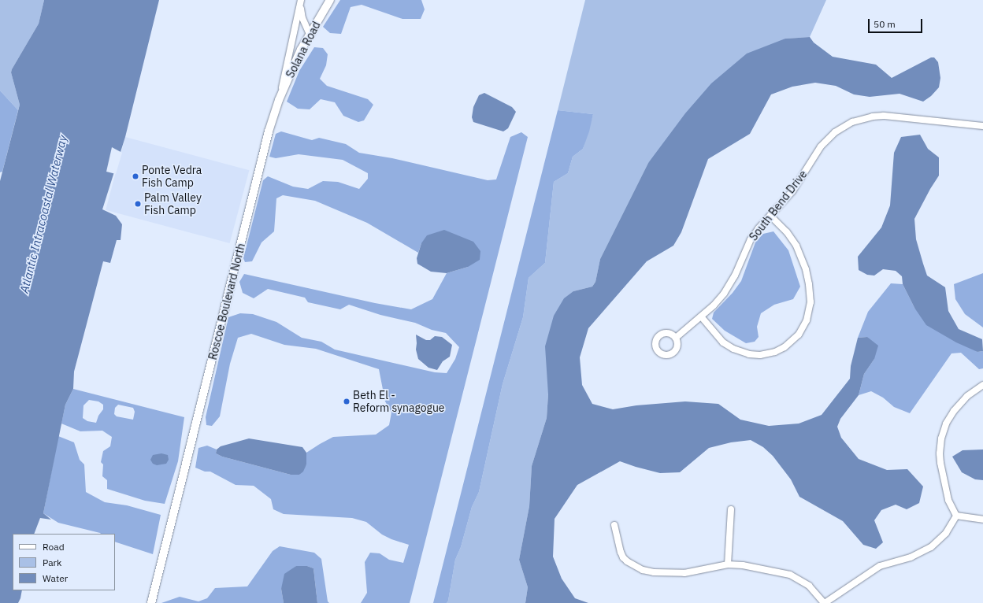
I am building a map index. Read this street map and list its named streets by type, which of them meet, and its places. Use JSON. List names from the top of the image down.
{
  "streets": {
    "street": ["Solana Road", "South Bend Drive", "Roscoe Boulevard North"]
  },
  "crossings": [
    ["Solana Road", "Roscoe Boulevard North"]
  ],
  "water": ["Atlantic Intracoastal Waterway"],
  "places": ["Ponte Vedra Fish Camp", "Palm Valley Fish Camp", "Beth El - Reform synagogue"],
  "legend": ["Road", "Park", "Water"],
  "scale_bar": "50 m"
}
